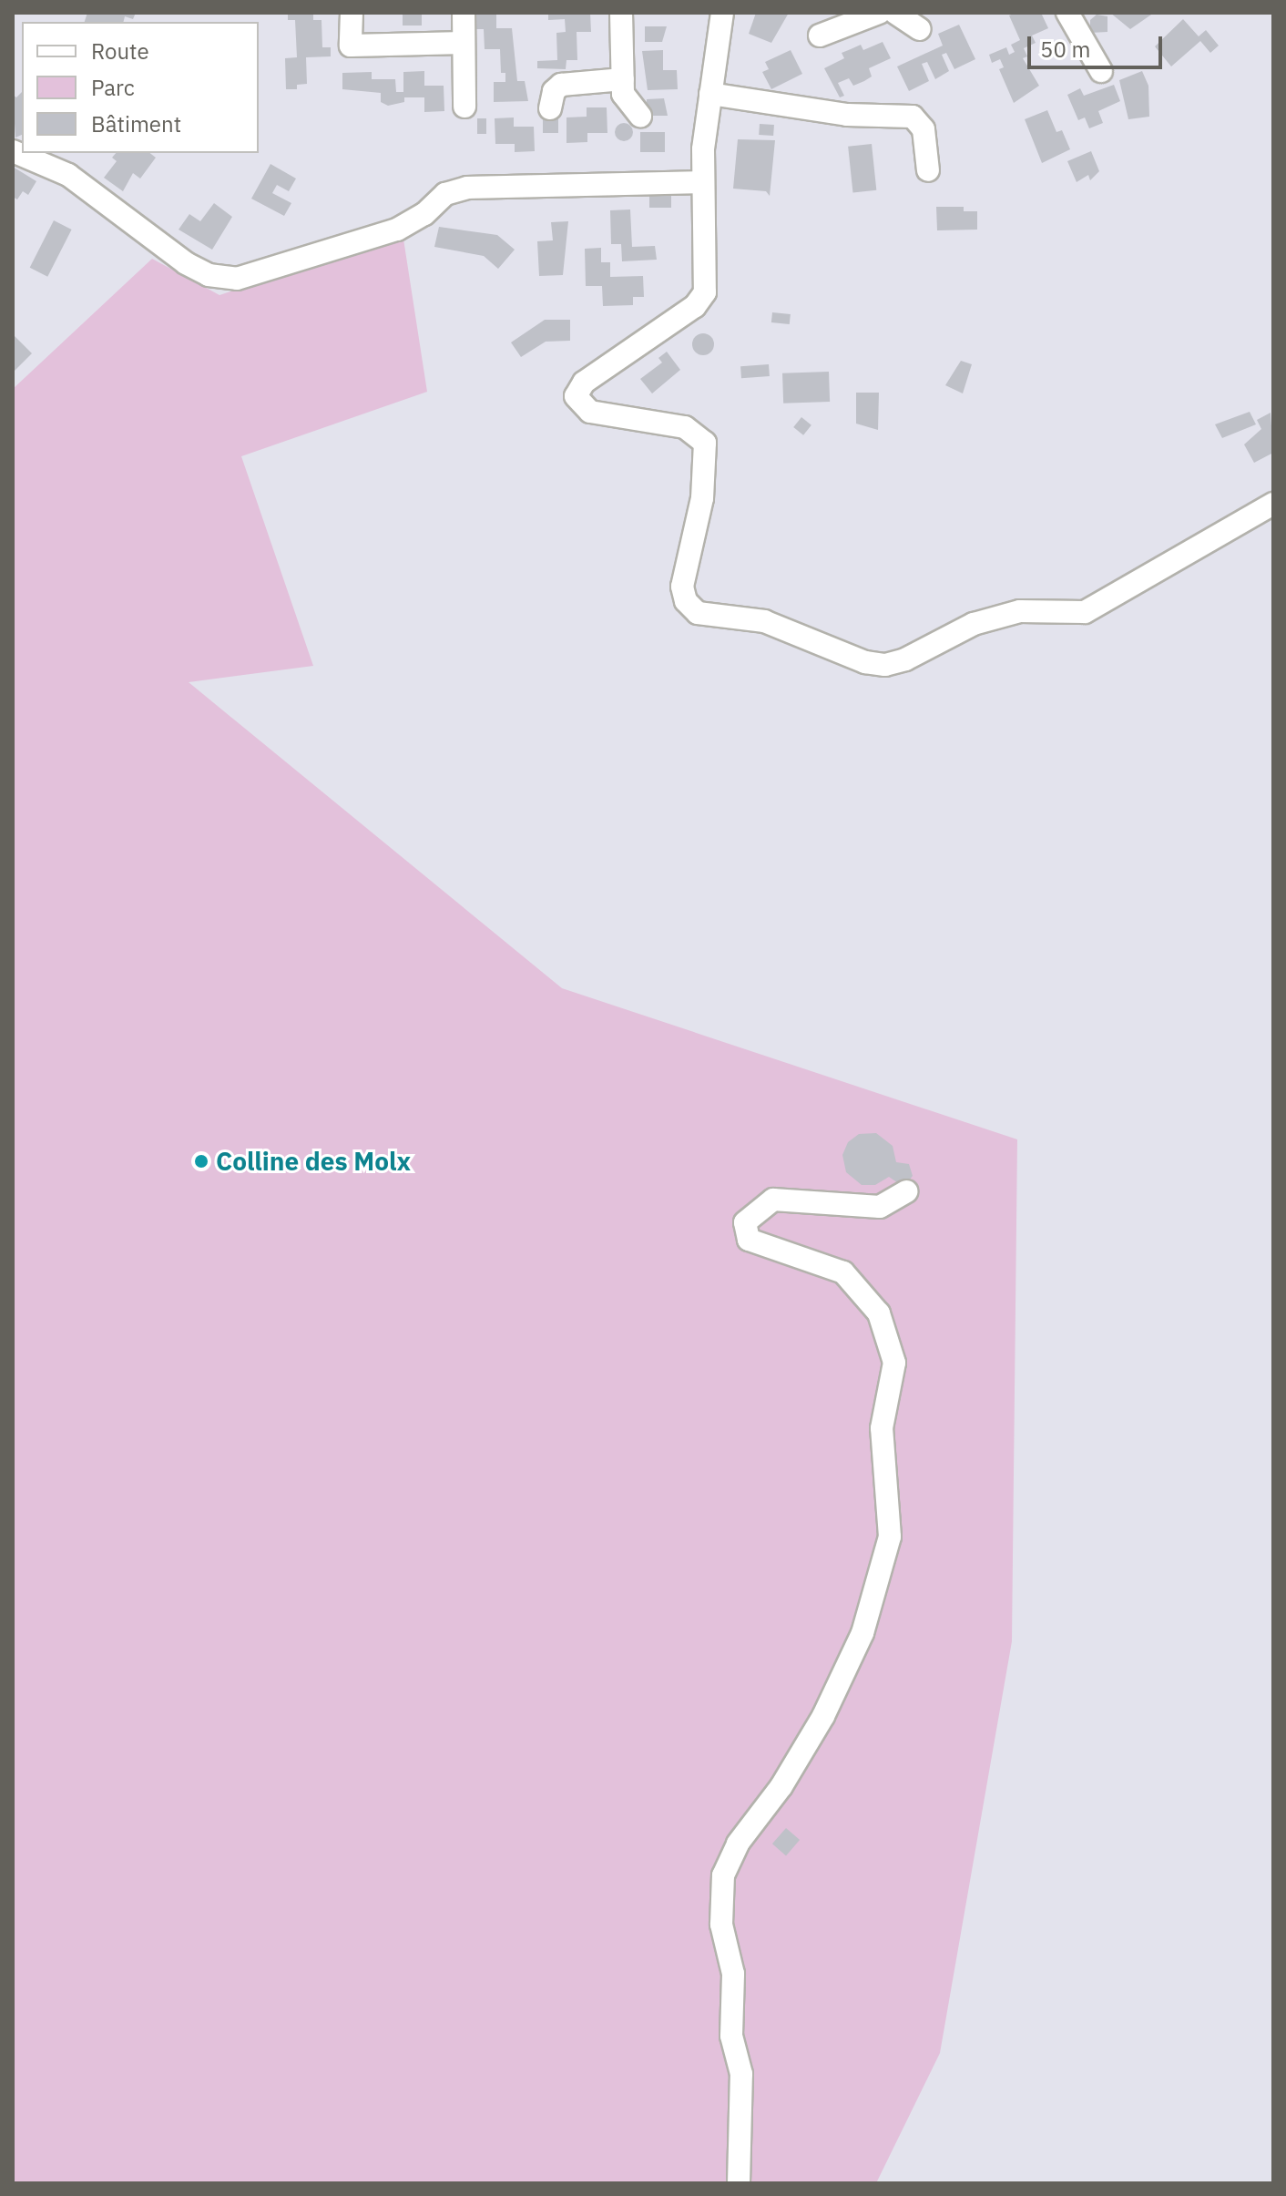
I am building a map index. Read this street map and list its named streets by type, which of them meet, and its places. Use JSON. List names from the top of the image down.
{
  "places": ["Colline des Molx"],
  "legend": ["Route", "Parc", "Bâtiment"],
  "scale_bar": "50 m"
}
